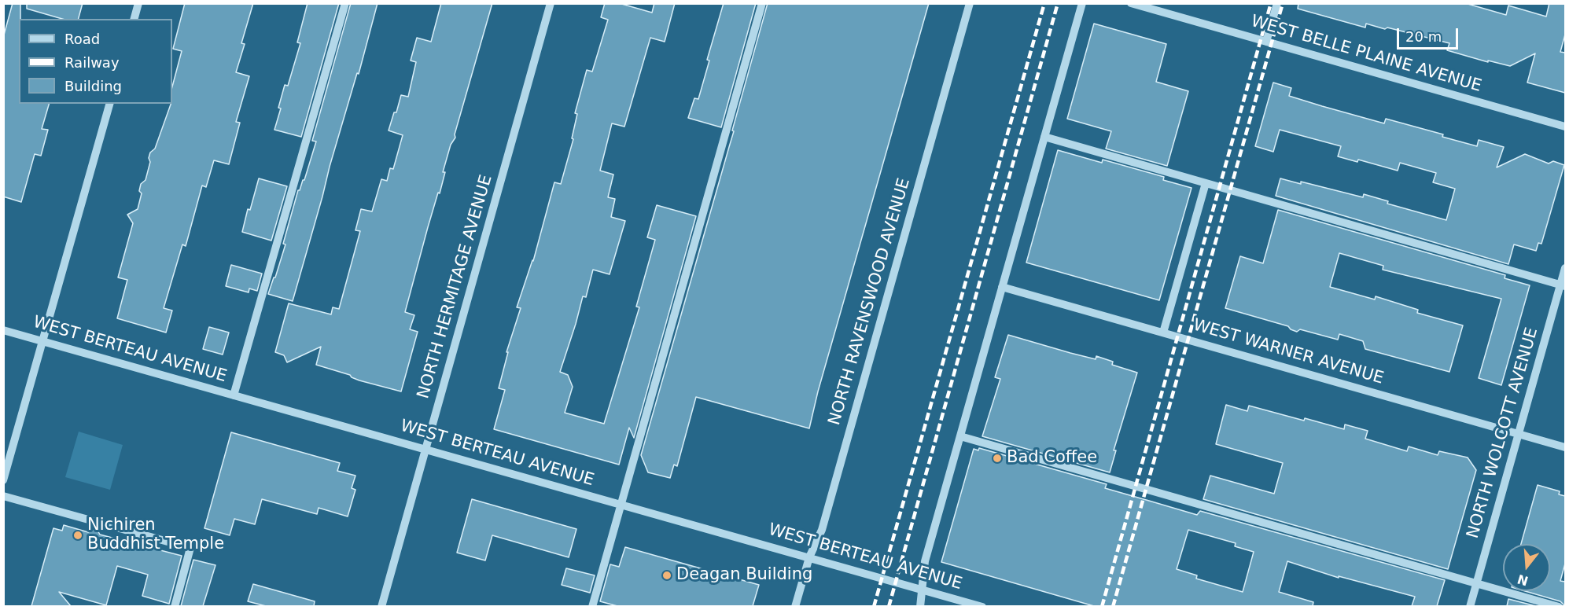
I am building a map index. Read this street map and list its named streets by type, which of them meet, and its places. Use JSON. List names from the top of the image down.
{
  "streets": {
    "street": [
      "WEST BELLE PLAINE AVENUE",
      "NORTH HERMITAGE AVENUE",
      "NORTH RAVENSWOOD AVENUE",
      "WEST BERTEAU AVENUE",
      "WEST WARNER AVENUE",
      "NORTH WOLCOTT AVENUE"
    ]
  },
  "crossings": [
    ["NORTH HERMITAGE AVENUE", "WEST BERTEAU AVENUE"],
    ["NORTH RAVENSWOOD AVENUE", "WEST BERTEAU AVENUE"],
    ["WEST WARNER AVENUE", "NORTH WOLCOTT AVENUE"]
  ],
  "places": ["Bad Coffee", "Nichiren Buddhist Temple", "Deagan Building"],
  "legend": ["Road", "Railway", "Building"],
  "scale_bar": "20 m",
  "north": "bottom"
}
